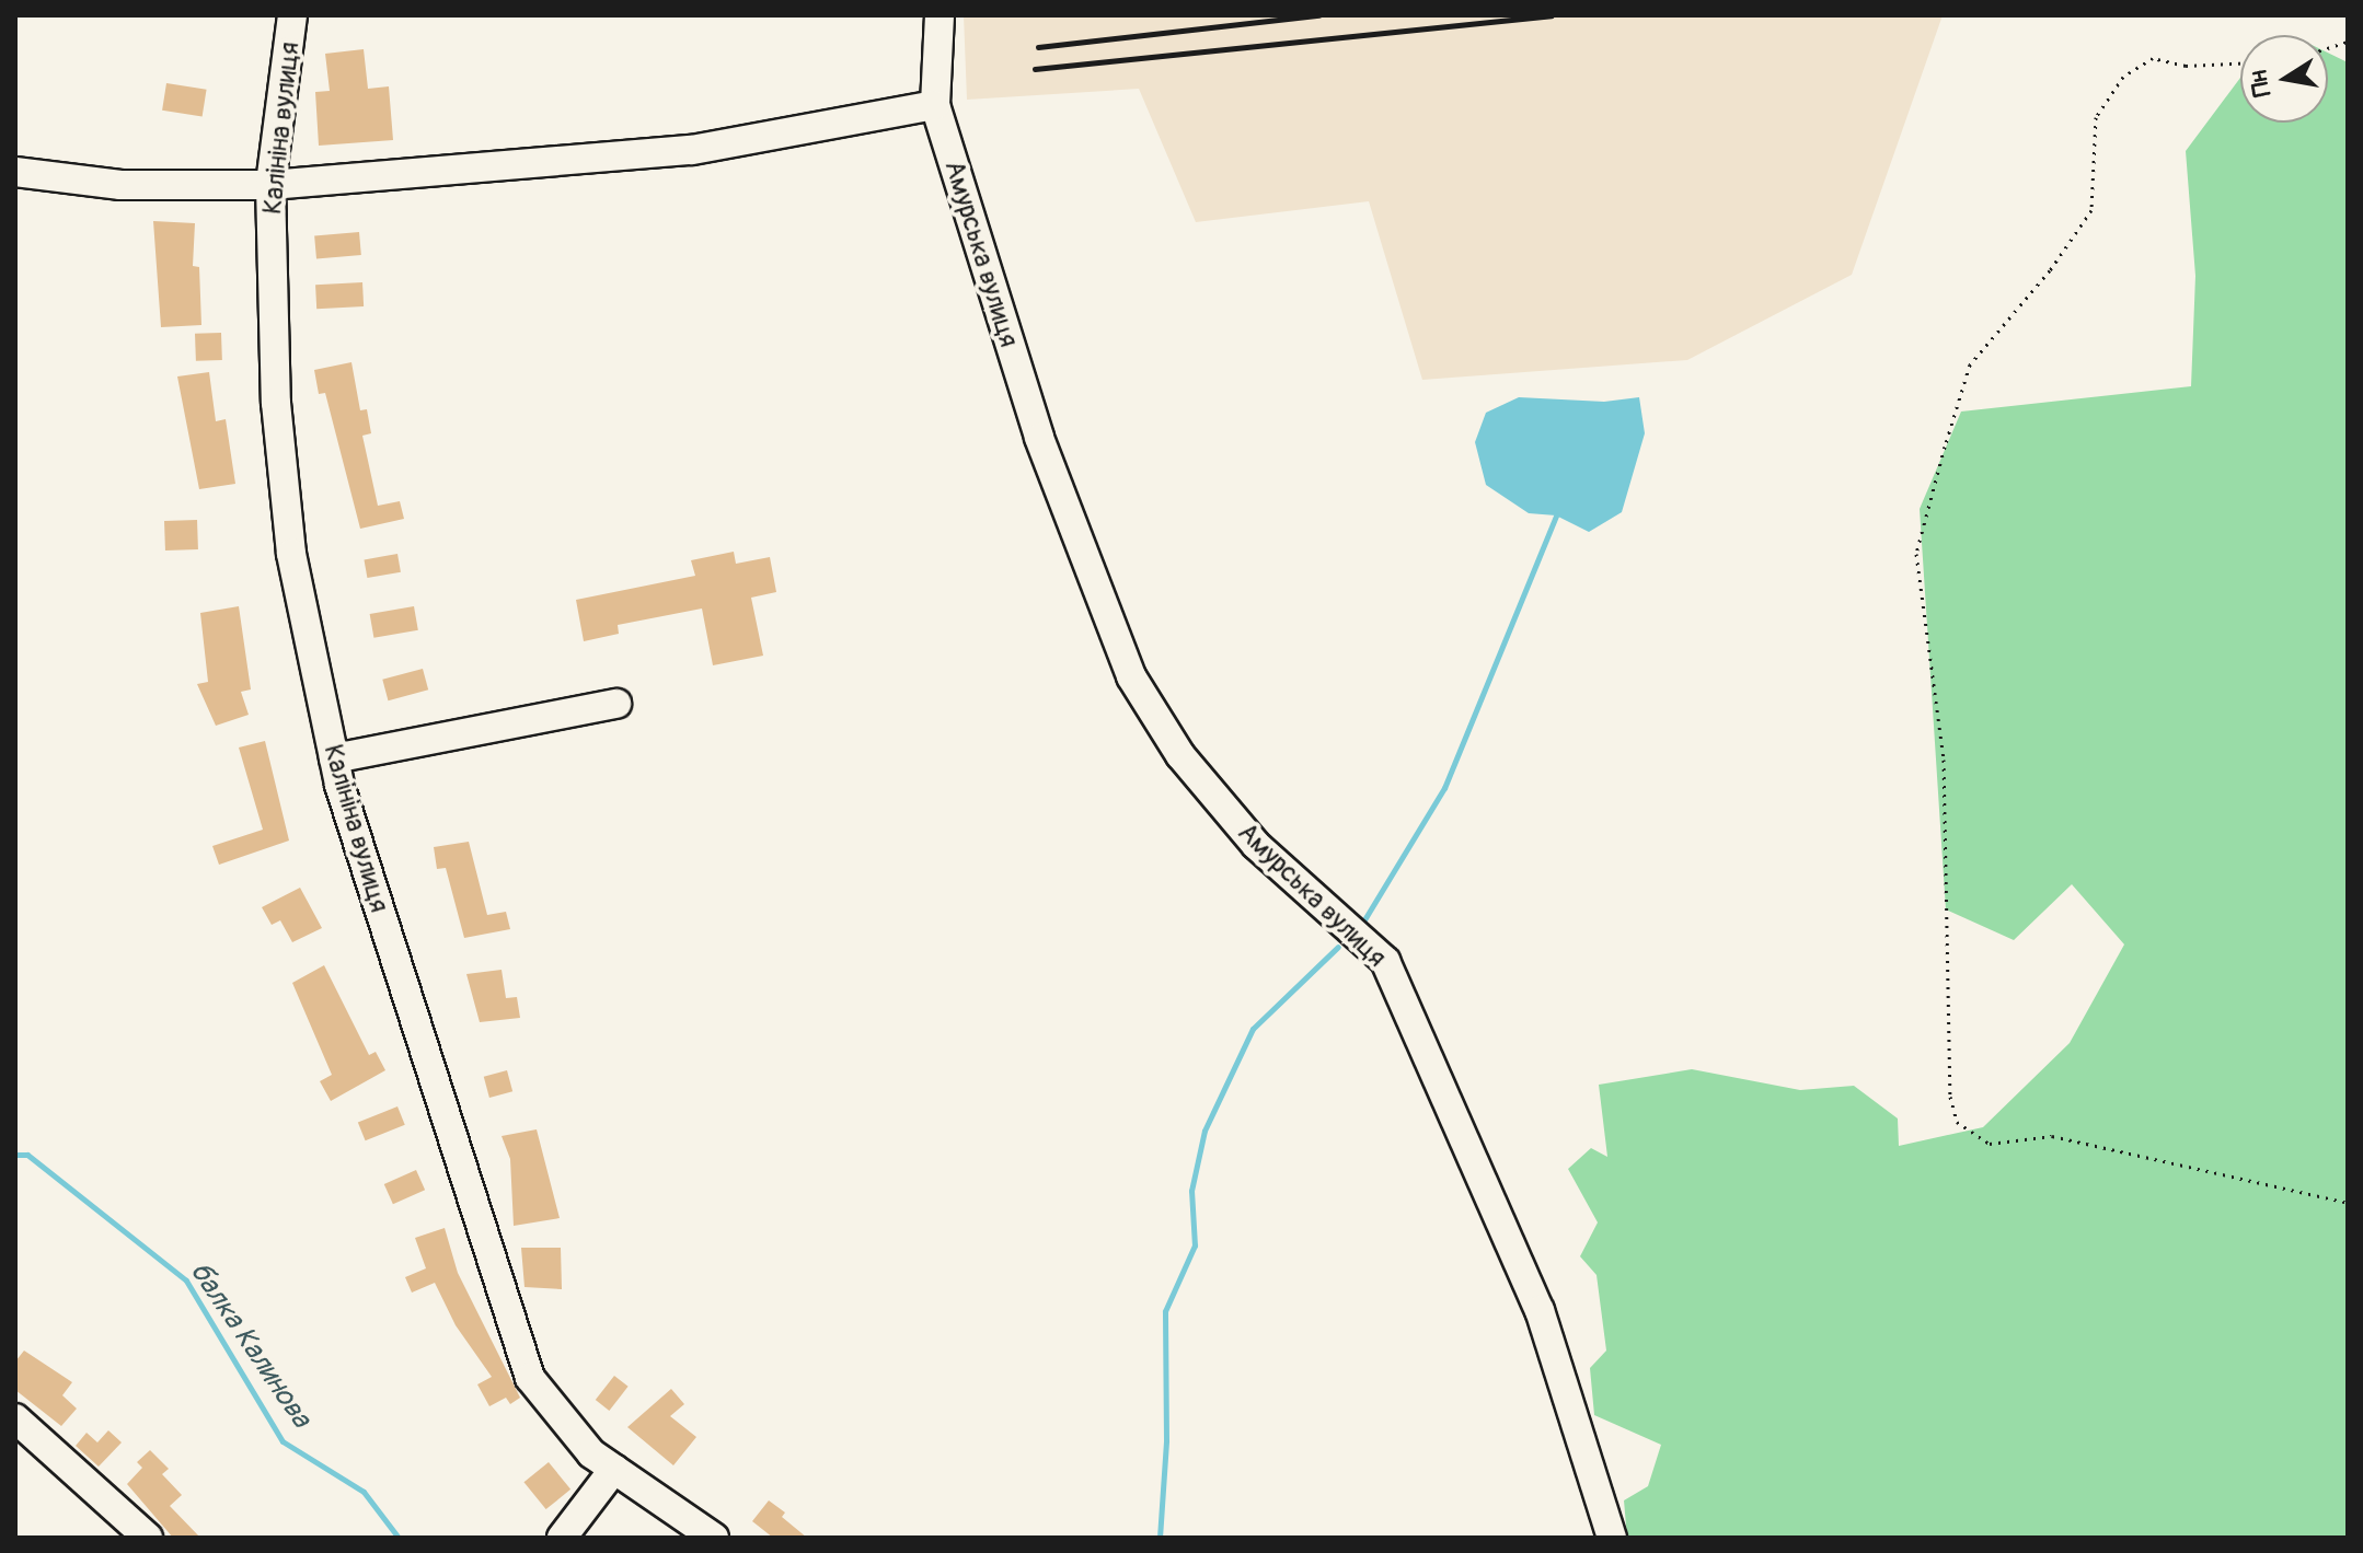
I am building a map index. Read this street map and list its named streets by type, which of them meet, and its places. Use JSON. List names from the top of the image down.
{
  "streets": {
    "street": ["Калініна вулиця", "Амурська вулиця"]
  },
  "water": ["балка Калинова"],
  "north": "left"
}
